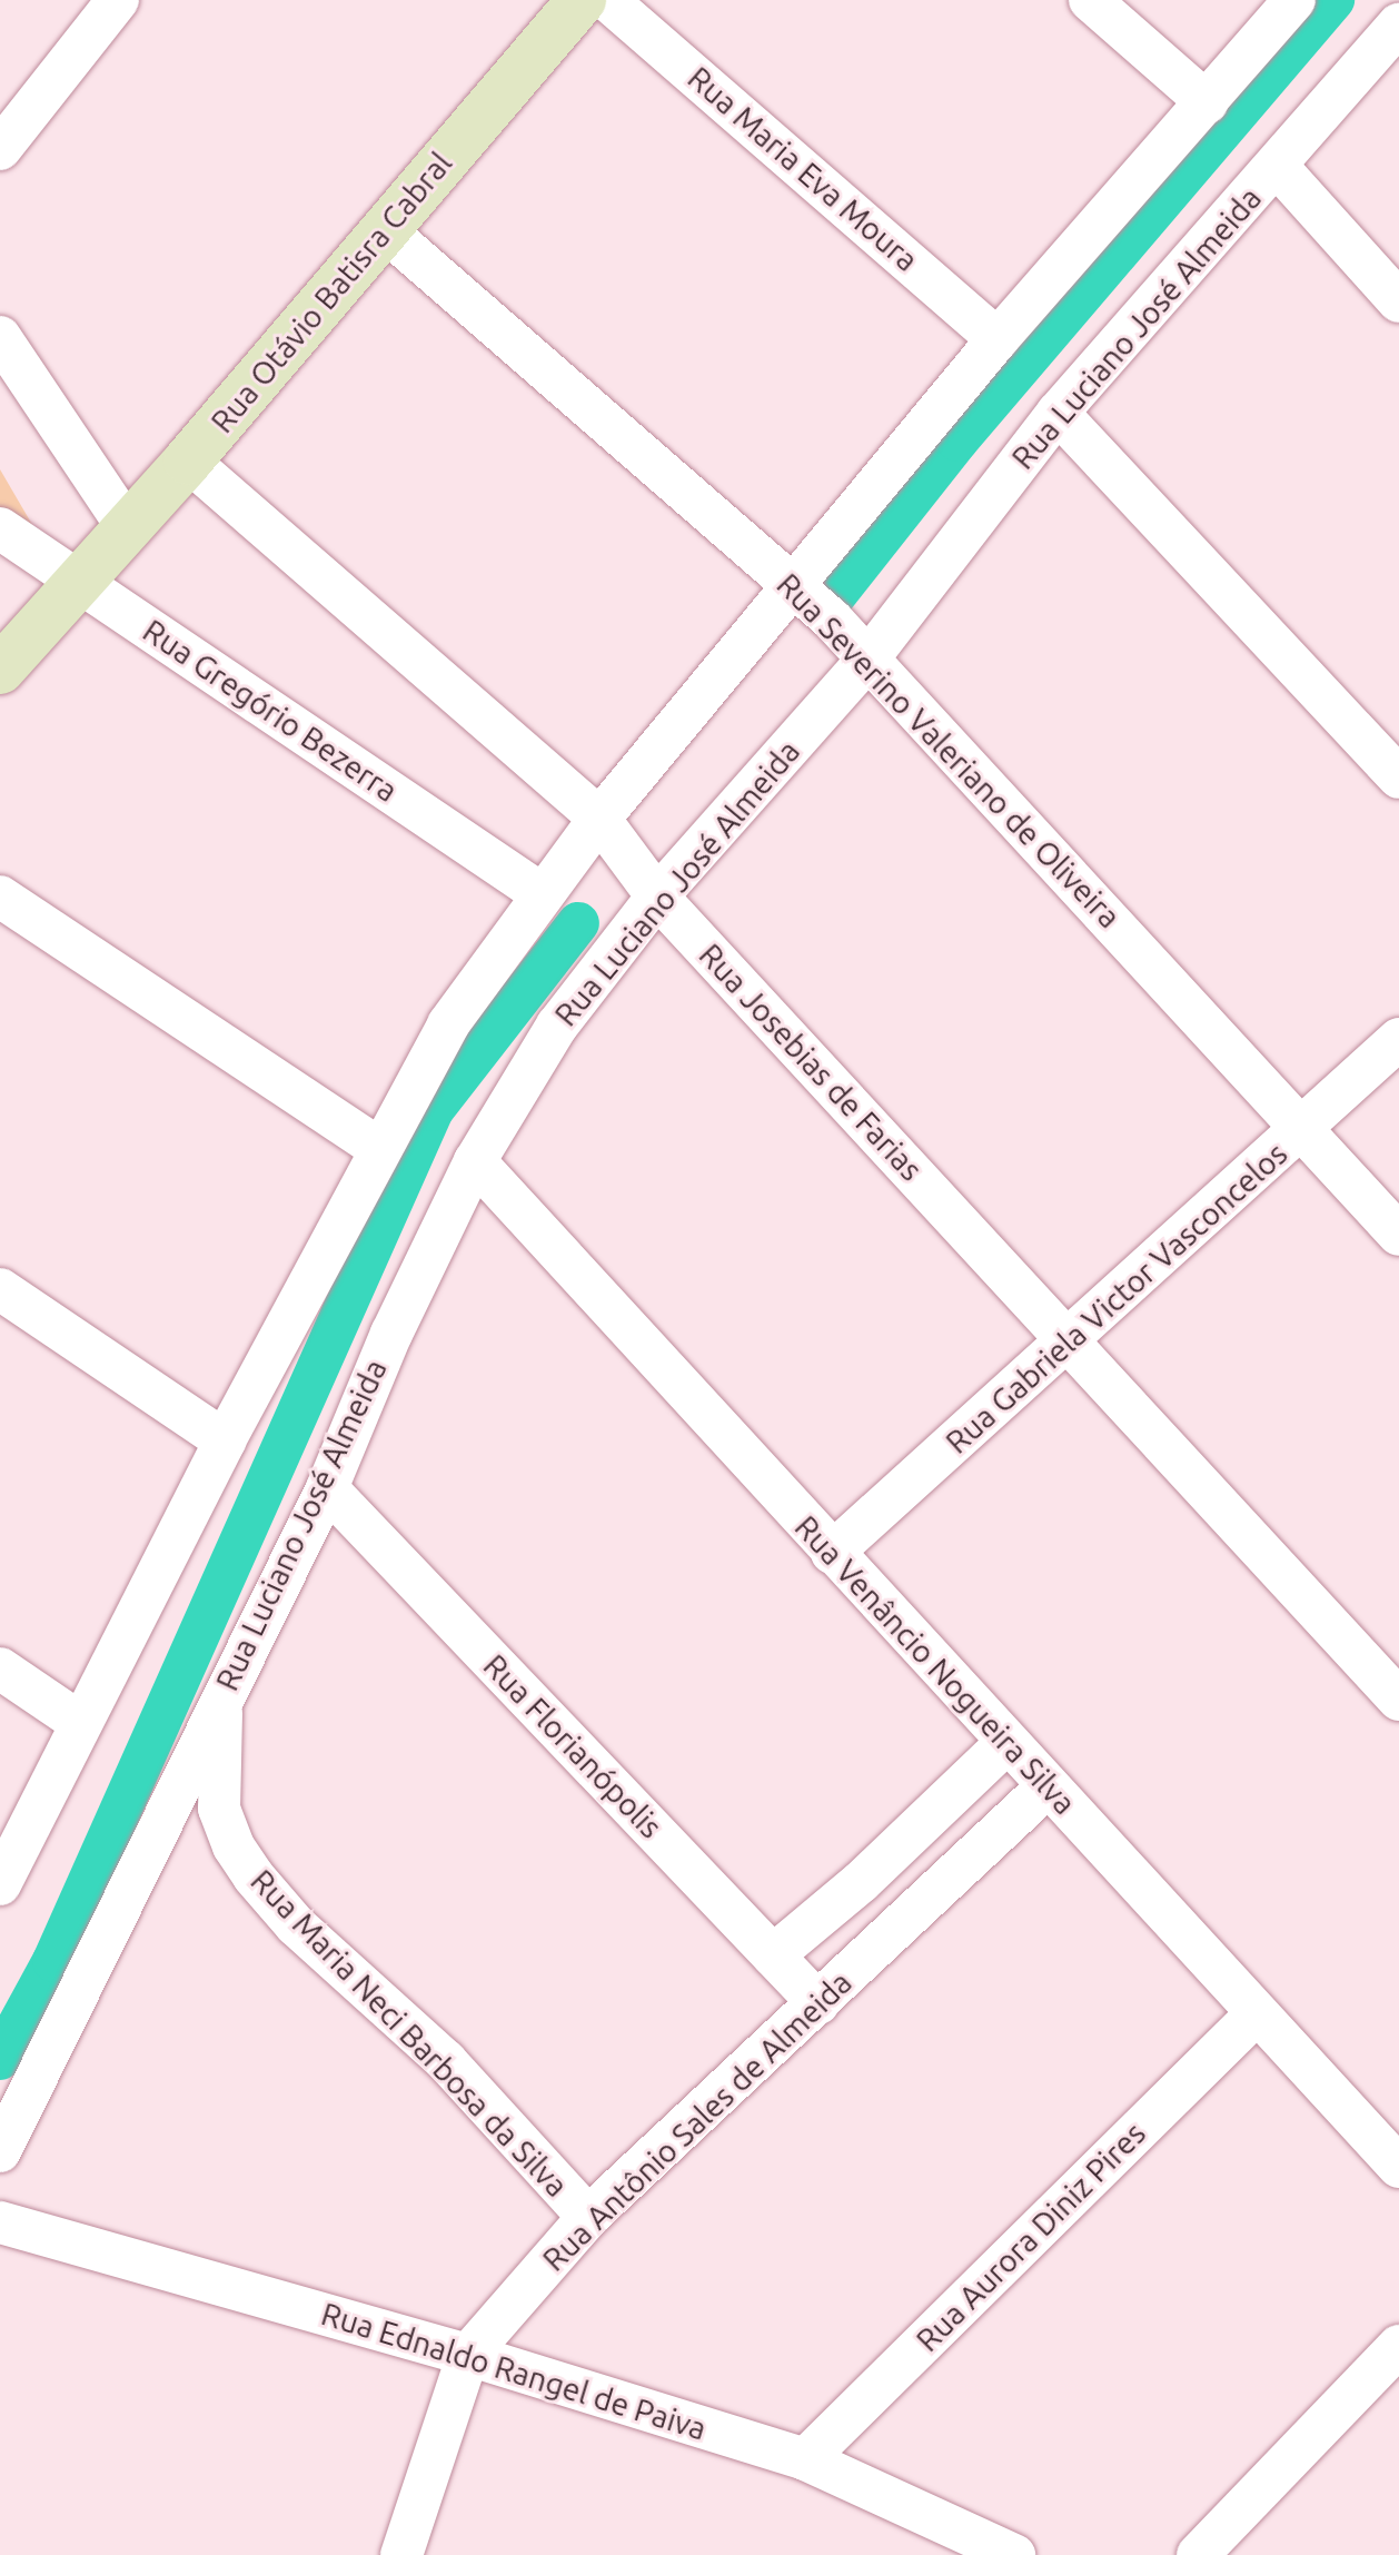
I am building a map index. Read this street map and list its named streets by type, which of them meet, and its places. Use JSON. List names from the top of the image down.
{
  "streets": {
    "street": [
      "Rua Maria Eva Moura",
      "Rua Otávio Batisra Cabral",
      "Rua Luciano José Almeida",
      "Rua Gregório Bezerra",
      "Rua Severino Valeriano de Oliveira",
      "Rua Josebias de Farias",
      "Rua Gabriela Victor Vasconcelos",
      "Rua Venâncio Nogueira Silva",
      "Rua Florianópolis",
      "Rua Maria Neci Barbosa da Silva",
      "Rua Antônio Sales de Almeida",
      "Rua Aurora Diniz Pires",
      "Rua Ednaldo Rangel de Paiva"
    ]
  },
  "crossings": [
    ["Rua Otávio Batisra Cabral", "Rua Gregório Bezerra"],
    ["Rua Otávio Batisra Cabral", "Rua Severino Valeriano de Oliveira"],
    ["Rua Otávio Batisra Cabral", "Rua Josebias de Farias"],
    ["Rua Luciano José Almeida", "Rua Severino Valeriano de Oliveira"],
    ["Rua Luciano José Almeida", "Rua Josebias de Farias"],
    ["Rua Luciano José Almeida", "Rua Venâncio Nogueira Silva"],
    ["Rua Luciano José Almeida", "Rua Florianópolis"],
    ["Rua Luciano José Almeida", "Rua Maria Neci Barbosa da Silva"],
    ["Rua Severino Valeriano de Oliveira", "Rua Gabriela Victor Vasconcelos"],
    ["Rua Josebias de Farias", "Rua Gabriela Victor Vasconcelos"],
    ["Rua Gabriela Victor Vasconcelos", "Rua Venâncio Nogueira Silva"],
    ["Rua Venâncio Nogueira Silva", "Rua Antônio Sales de Almeida"],
    ["Rua Venâncio Nogueira Silva", "Rua Aurora Diniz Pires"],
    ["Rua Florianópolis", "Rua Antônio Sales de Almeida"],
    ["Rua Maria Neci Barbosa da Silva", "Rua Antônio Sales de Almeida"],
    ["Rua Antônio Sales de Almeida", "Rua Ednaldo Rangel de Paiva"],
    ["Rua Aurora Diniz Pires", "Rua Ednaldo Rangel de Paiva"]
  ]
}
